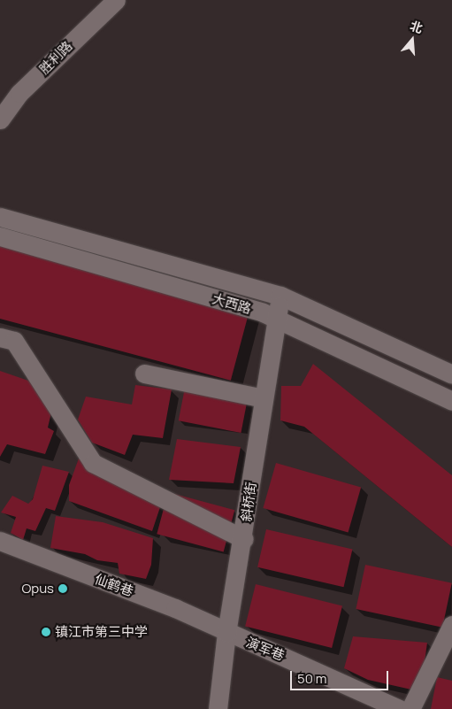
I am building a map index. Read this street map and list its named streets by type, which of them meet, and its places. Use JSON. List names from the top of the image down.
{
  "streets": {
    "street": [
      "胜利路",
      "大西路",
      "斜桥街",
      "仙鹤巷",
      "演军巷"
    ]
  },
  "crossings": [
    ["大西路", "斜桥街"],
    ["斜桥街", "仙鹤巷"],
    ["斜桥街", "演军巷"],
    ["仙鹤巷", "演军巷"]
  ],
  "places": ["Opus", "镇江市第三中学"],
  "scale_bar": "50 m",
  "north": "top"
}
